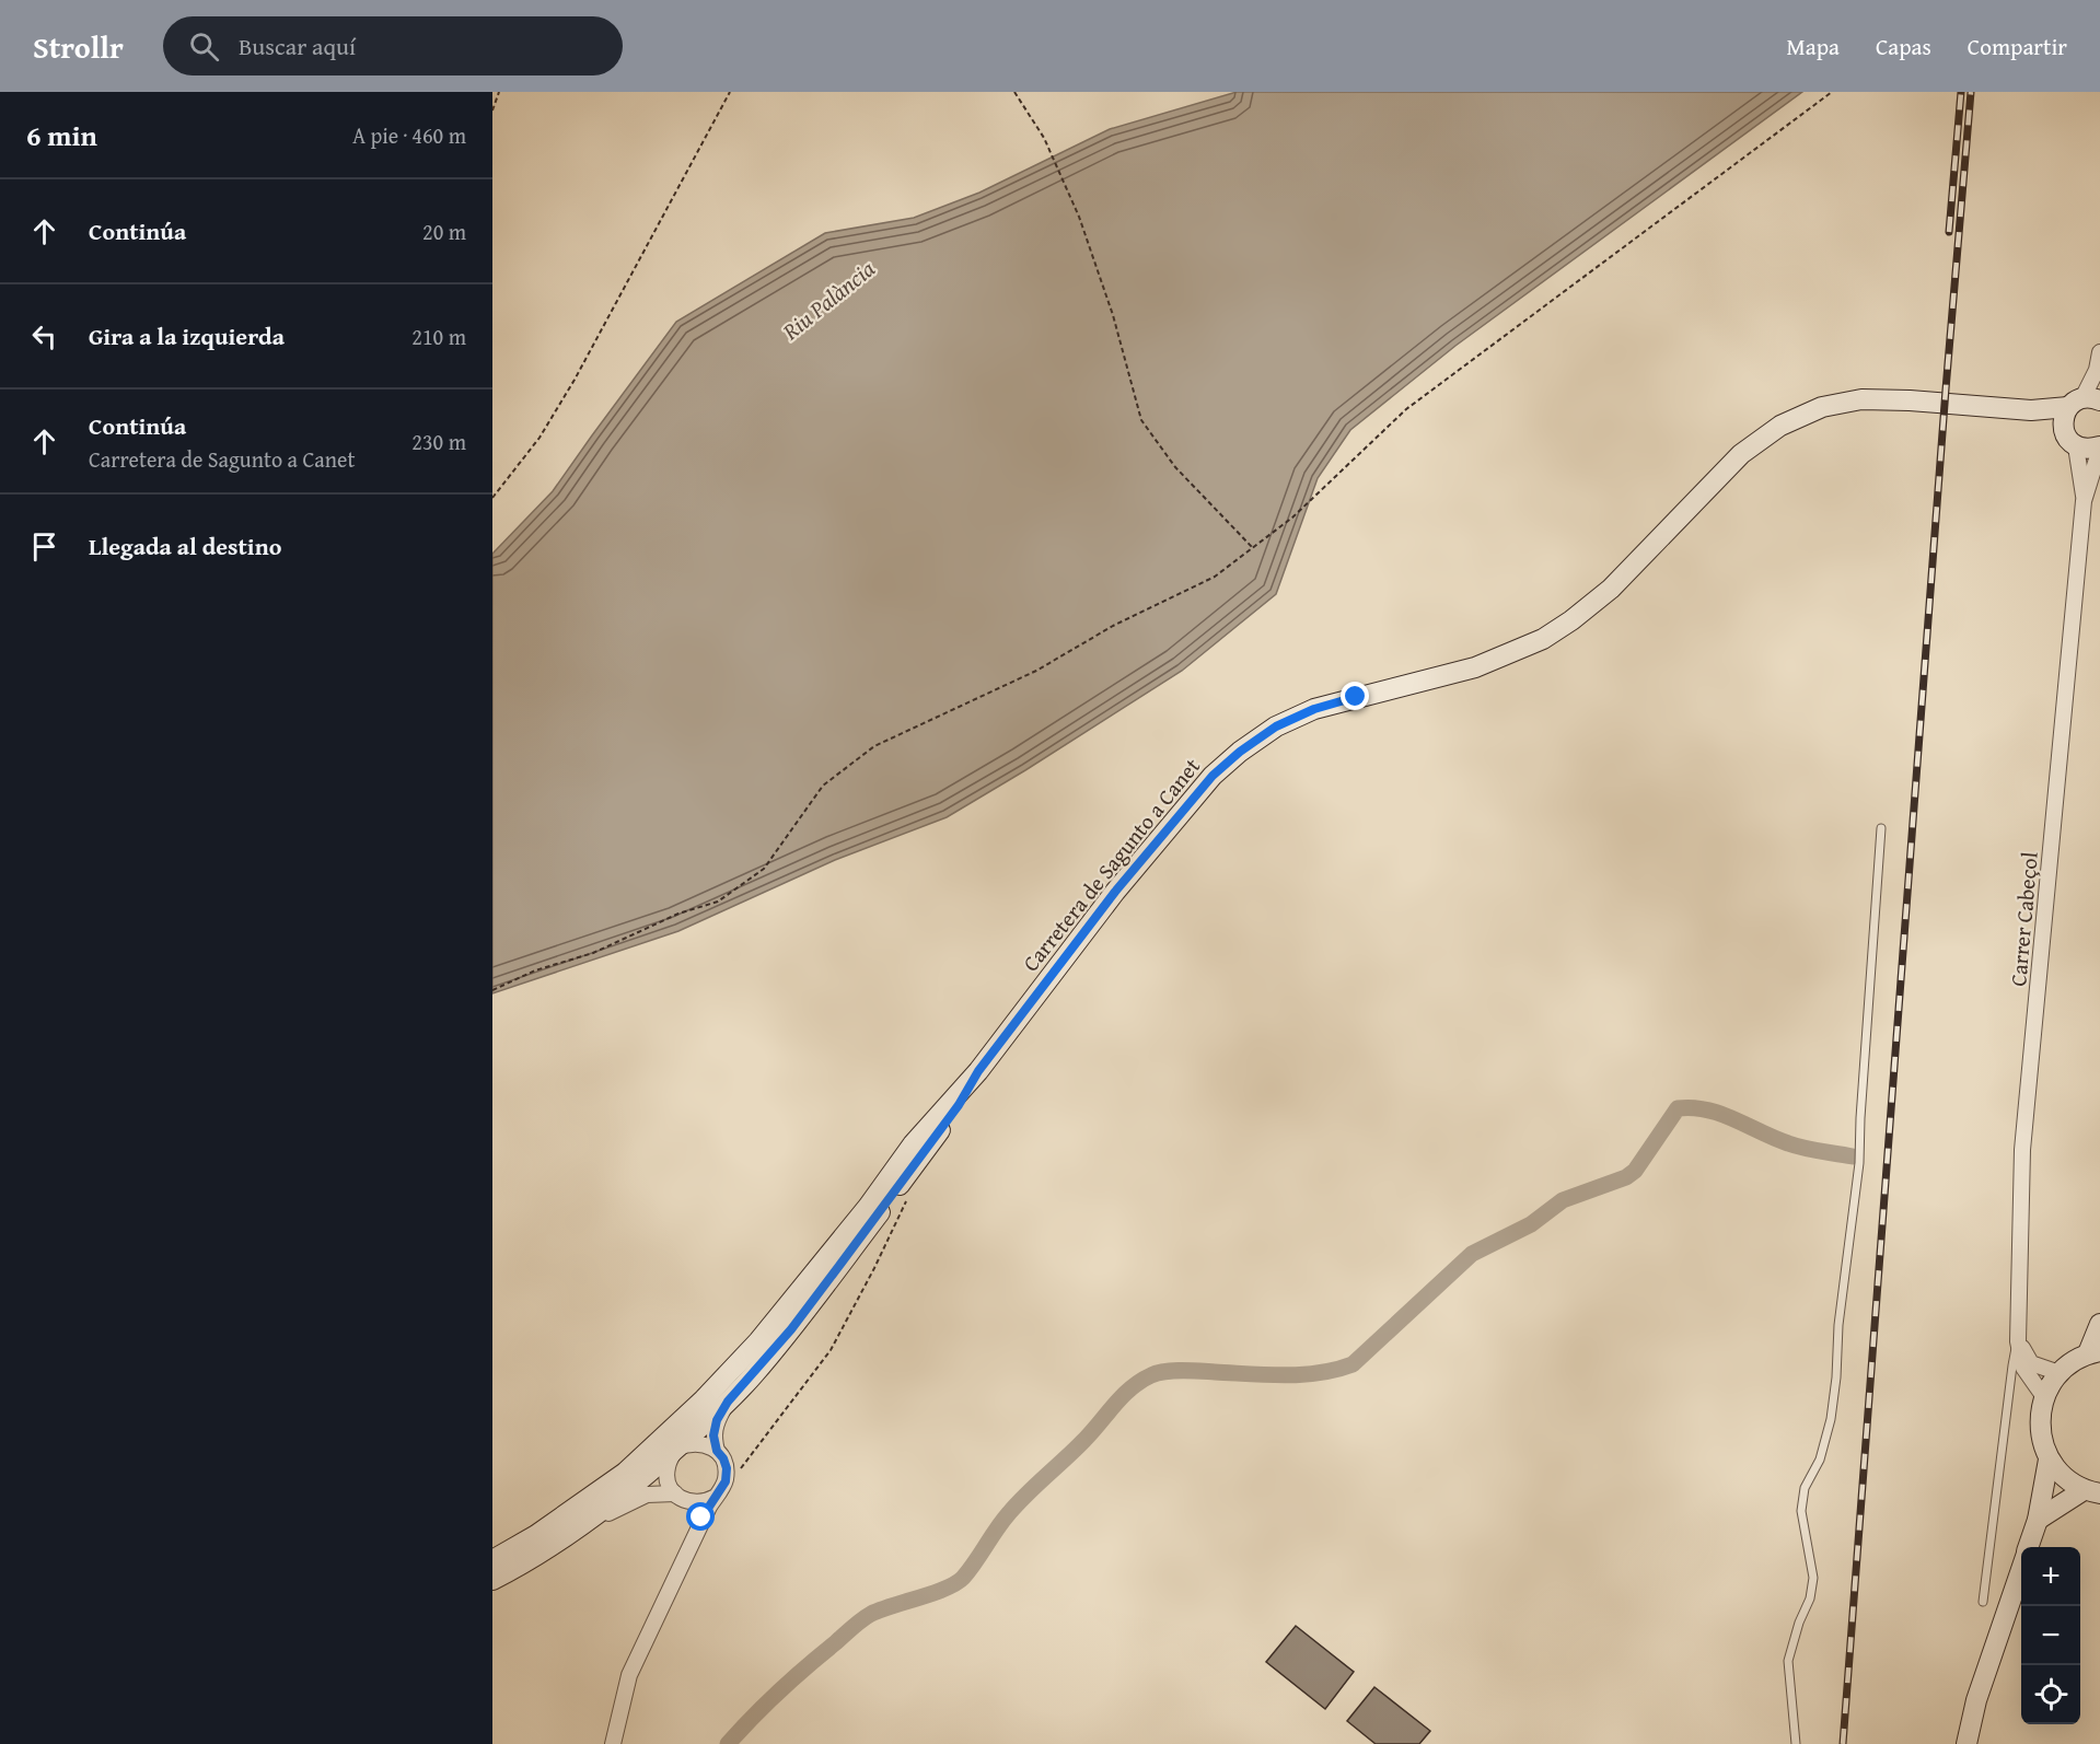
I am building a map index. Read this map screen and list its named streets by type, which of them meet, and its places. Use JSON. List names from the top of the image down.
{
  "streets": {
    "main road": ["Carretera de Sagunto a Canet"],
    "street": ["Carrer Cabeçol"]
  },
  "water": ["Riu Palància"],
  "page": {
    "header": "Strollr",
    "search": "Buscar aquí",
    "nav": ["Mapa", "Capas", "Compartir"],
    "heading": ["6 min", "A pie · 460 m"],
    "list": [
      ["Continúa", "20 m"],
      ["Gira a la izquierda", "210 m"],
      ["Continúa", "Carretera de Sagunto a Canet", "230 m"],
      "Llegada al destino"
    ],
    "map_buttons": ["+", "−"]
  }
}
